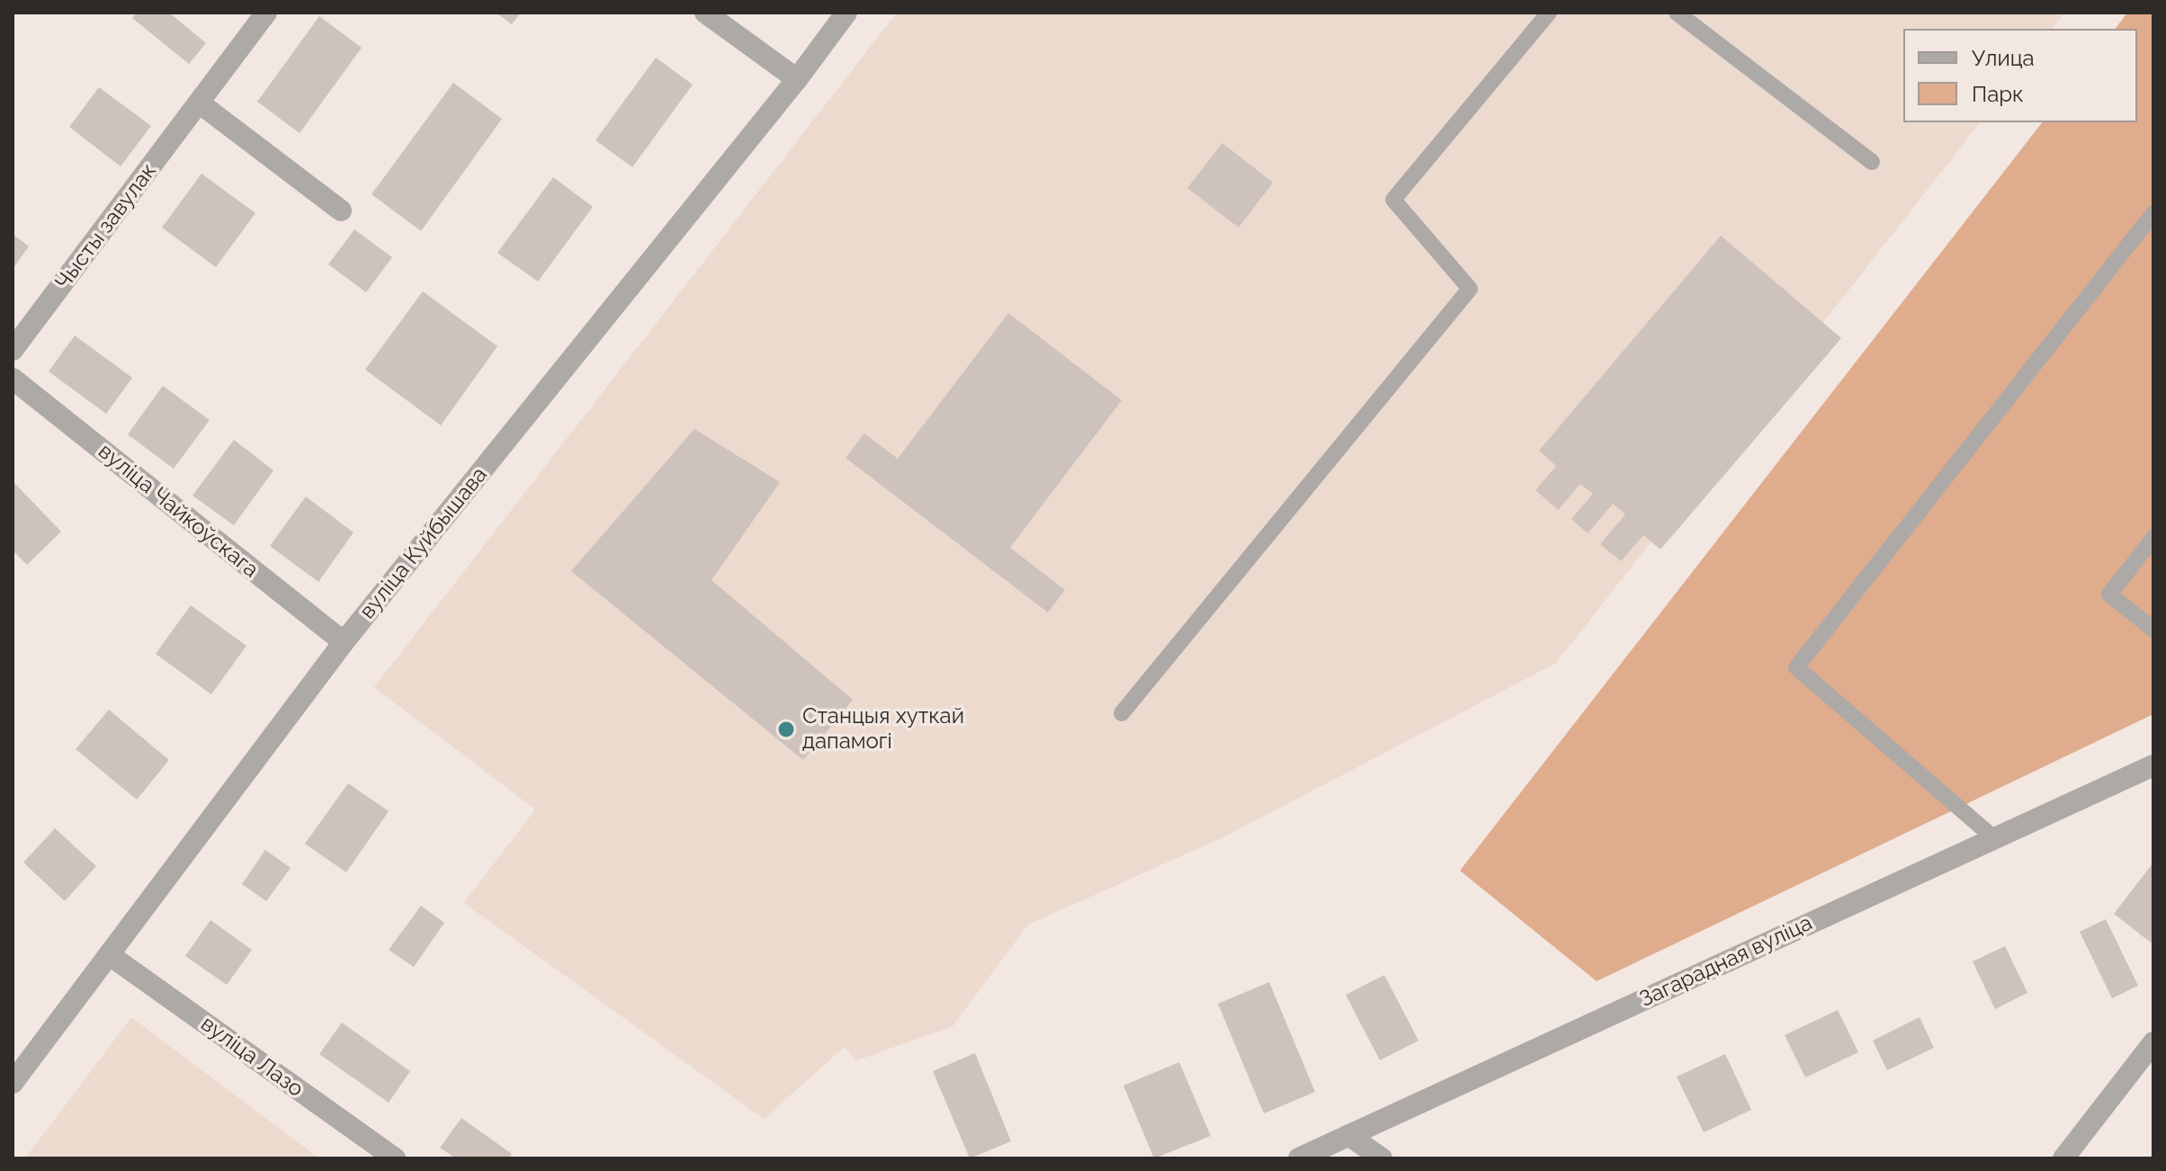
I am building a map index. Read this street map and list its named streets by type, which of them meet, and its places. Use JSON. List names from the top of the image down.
{
  "streets": {
    "street": [
      "Чысты завулак",
      "вуліца Чайкоўскага",
      "вуліца Куйбышава",
      "Загарадная вуліца",
      "вуліца Лазо"
    ]
  },
  "crossings": [
    ["вуліца Чайкоўскага", "вуліца Куйбышава"],
    ["вуліца Куйбышава", "вуліца Лазо"]
  ],
  "places": ["Станцыя хуткай дапамогі"],
  "legend": ["Улица", "Парк"]
}
